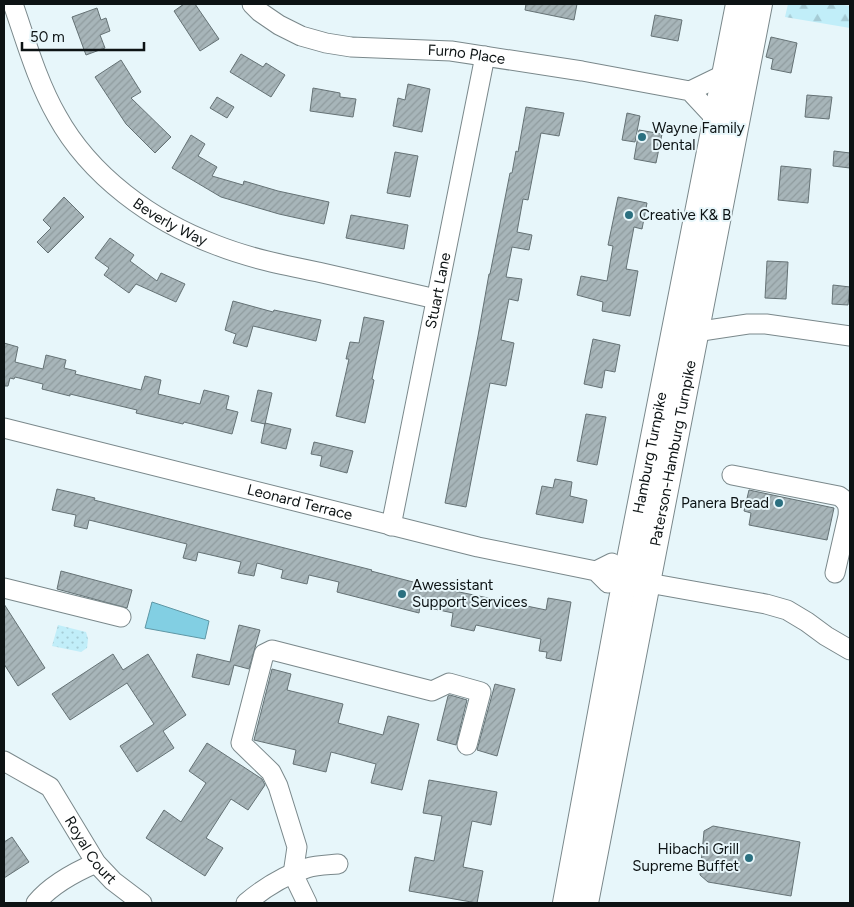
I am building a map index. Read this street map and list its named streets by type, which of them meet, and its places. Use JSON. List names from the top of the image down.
{
  "streets": {
    "main road": ["Hamburg Turnpike", "Paterson-Hamburg Turnpike"],
    "street": [
      "Furno Place",
      "Beverly Way",
      "Stuart Lane",
      "Leonard Terrace",
      "Royal Court"
    ]
  },
  "crossings": [
    ["Furno Place", "Stuart Lane"],
    ["Beverly Way", "Stuart Lane"],
    ["Stuart Lane", "Leonard Terrace"],
    ["Hamburg Turnpike", "Paterson-Hamburg Turnpike"],
    ["Hamburg Turnpike", "Leonard Terrace"],
    ["Paterson-Hamburg Turnpike", "Leonard Terrace"]
  ],
  "places": [
    "Wayne Family Dental",
    "Creative K& B",
    "Panera Bread",
    "Awessistant Support Services",
    "Hibachi Grill Supreme Buffet"
  ],
  "scale_bar": "50 m"
}
